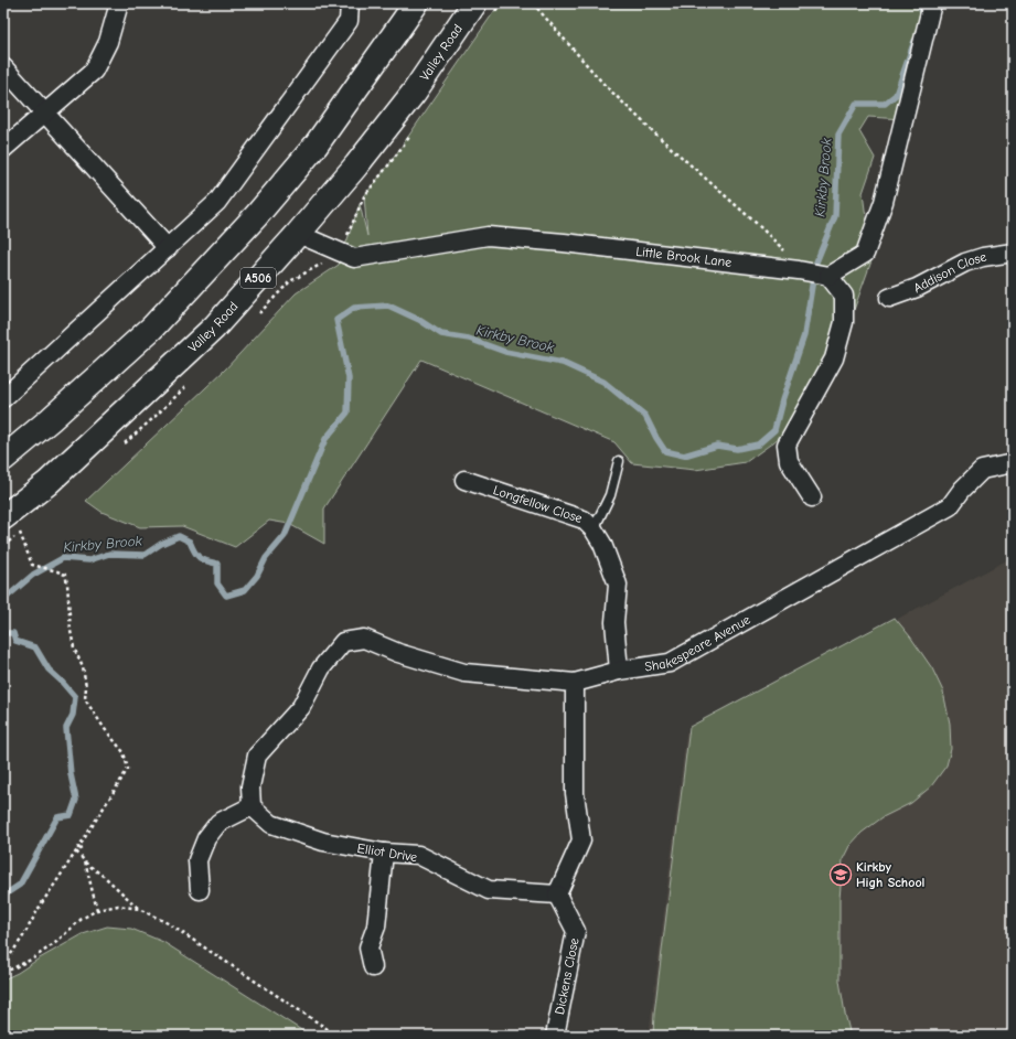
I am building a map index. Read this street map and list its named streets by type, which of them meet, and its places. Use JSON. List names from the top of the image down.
{
  "streets": {
    "main road": ["Valley Road", "A506"],
    "street": [
      "Little Brook Lane",
      "Addison Close",
      "Longfellow Close",
      "Shakespeare Avenue",
      "Elliot Drive",
      "Dickens Close"
    ]
  },
  "crossings": [
    ["Valley Road", "Little Brook Lane"],
    ["Longfellow Close", "Shakespeare Avenue"],
    ["Shakespeare Avenue", "Elliot Drive"],
    ["Elliot Drive", "Dickens Close"]
  ],
  "water": ["Kirkby Brook"],
  "places": {
    "school or university": ["Kirkby High School"]
  }
}
